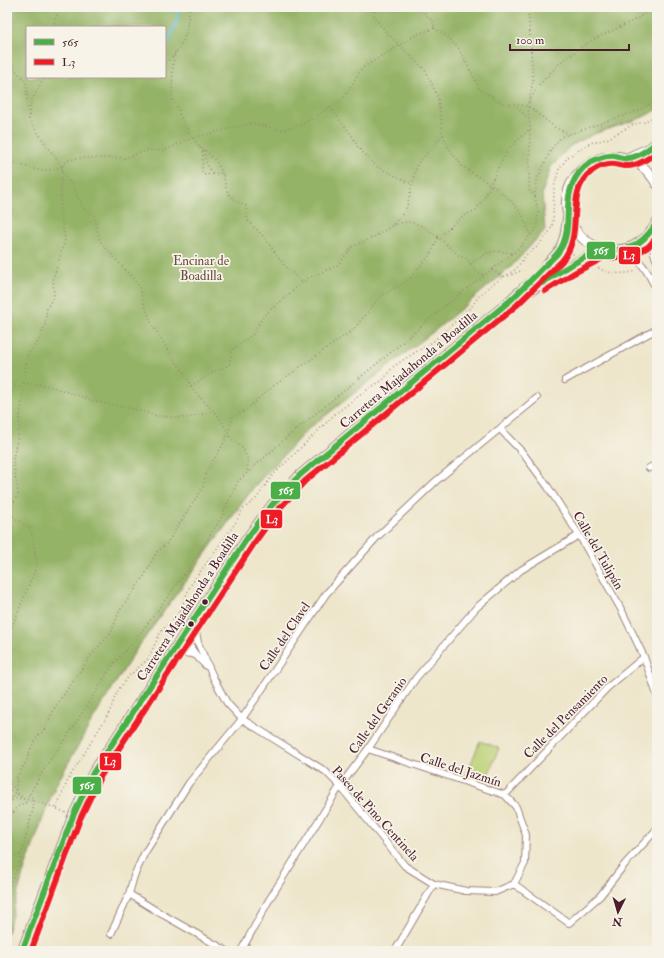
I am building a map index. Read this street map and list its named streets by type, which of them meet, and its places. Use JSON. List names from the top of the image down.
{
  "streets": {
    "street": [
      "Carretera Majadahonda a Boadilla",
      "Calle del Tulipán",
      "Calle del Clavel",
      "Calle del Geranio",
      "Calle del Pensamiento",
      "Calle del Jazmín",
      "Paseo de Pino Centinela"
    ]
  },
  "crossings": [
    ["Calle del Tulipán", "Calle del Clavel"],
    ["Calle del Tulipán", "Calle del Geranio"],
    ["Calle del Tulipán", "Calle del Pensamiento"],
    ["Calle del Clavel", "Paseo de Pino Centinela"],
    ["Calle del Geranio", "Calle del Jazmín"],
    ["Calle del Geranio", "Paseo de Pino Centinela"],
    ["Calle del Pensamiento", "Calle del Jazmín"],
    ["Calle del Jazmín", "Paseo de Pino Centinela"]
  ],
  "parks": ["Encinar de Boadilla"],
  "lines": ["transit line 565", "transit line L3"],
  "legend": ["565", "L3"],
  "scale_bar": "100 m",
  "north": "bottom"
}
